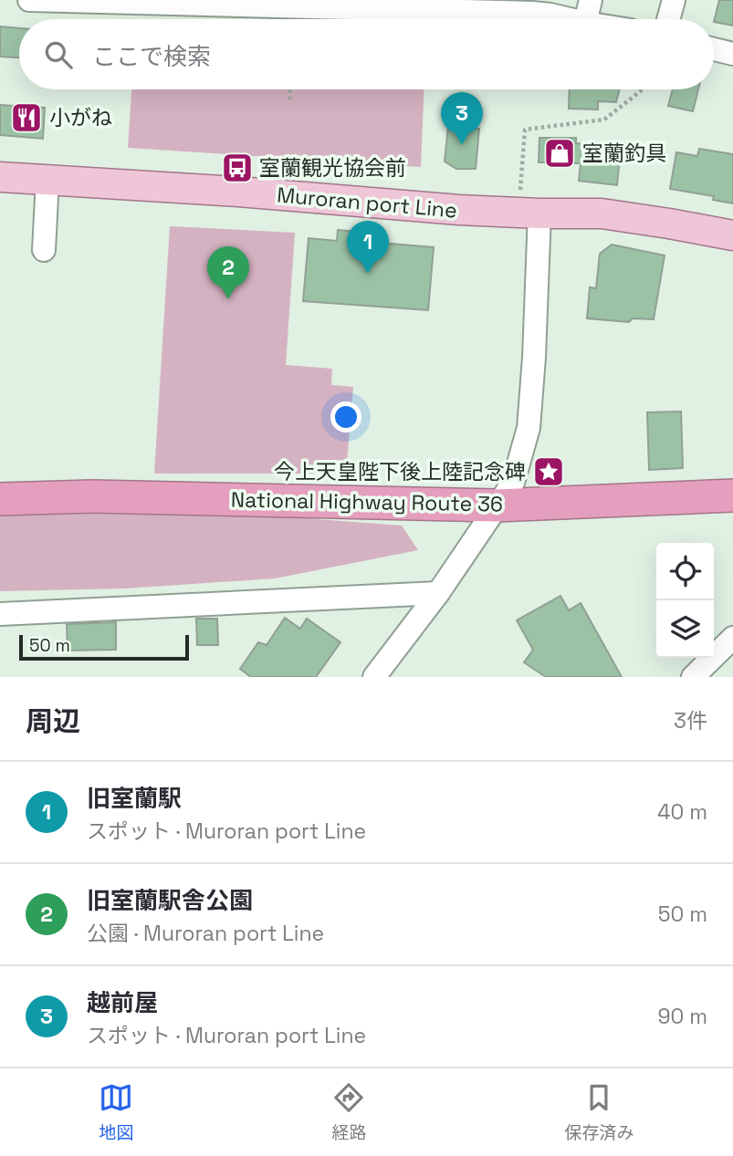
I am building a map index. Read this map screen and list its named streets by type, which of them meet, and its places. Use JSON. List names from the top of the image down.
{
  "streets": {
    "highway": ["National Highway Route 36"],
    "main road": ["Muroran port Line"]
  },
  "places": {
    "restaurant": ["小がね"],
    "shop": ["室蘭釣具"],
    "bus stop": ["室蘭観光協会前"],
    "place": ["今上天皇陛下後上陸記念碑"]
  },
  "scale_bar": "50 m",
  "page": {
    "search": "ここで検索",
    "pins": ["3", "1", "2"],
    "scale": "50 m",
    "heading": ["周辺", "3件"],
    "list": [
      {
        "mark": "1",
        "name": "旧室蘭駅",
        "note": "スポット · Muroran port Line",
        "value": "40 m"
      },
      {
        "mark": "2",
        "name": "旧室蘭駅舎公園",
        "note": "公園 · Muroran port Line",
        "value": "50 m"
      },
      {
        "mark": "3",
        "name": "越前屋",
        "note": "スポット · Muroran port Line",
        "value": "90 m"
      }
    ],
    "nav": ["地図", "経路", "保存済み"]
  }
}
